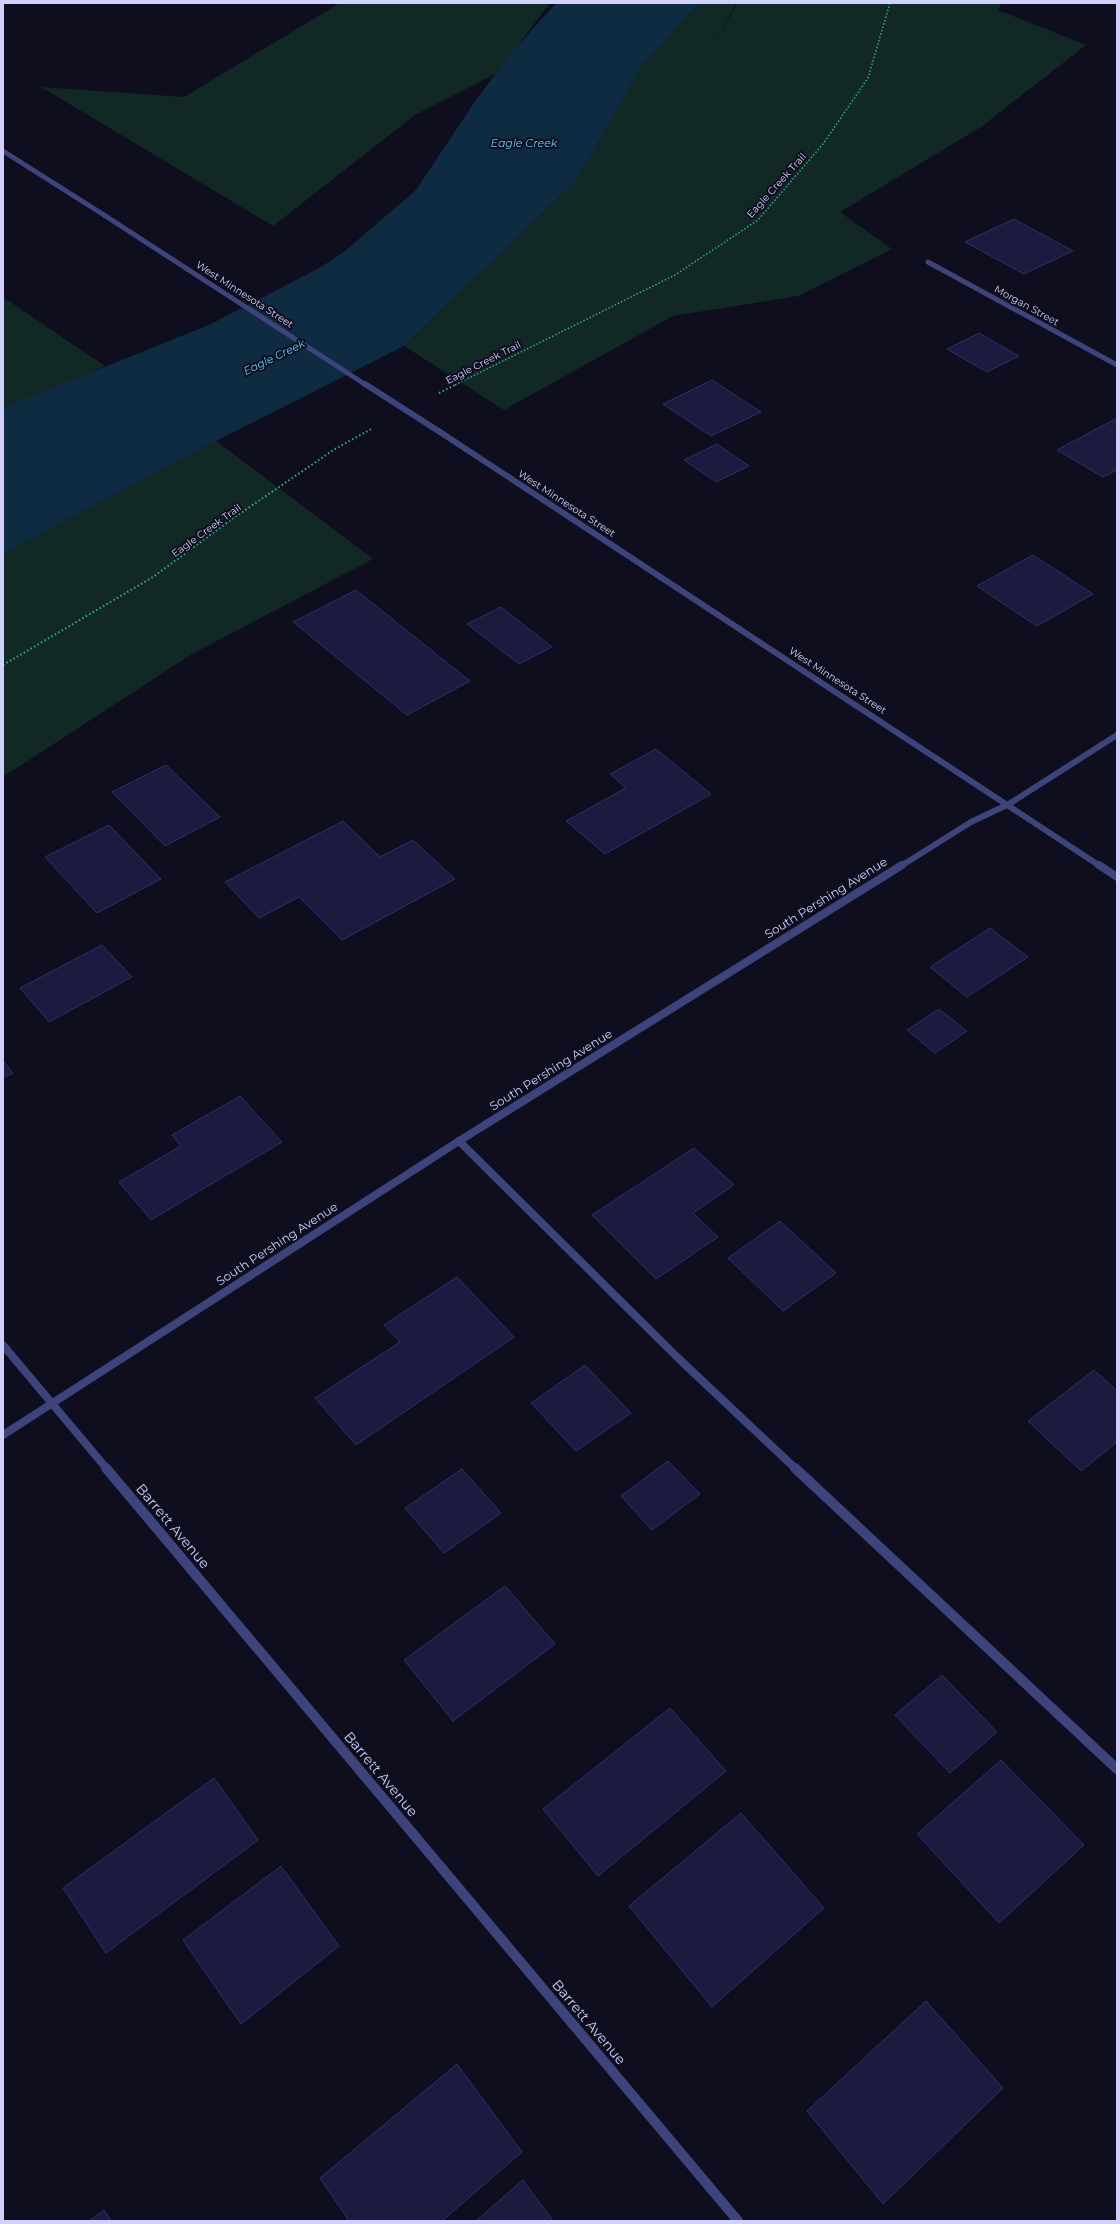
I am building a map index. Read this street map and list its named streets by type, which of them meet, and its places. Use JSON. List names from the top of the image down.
{
  "streets": {
    "street": [
      "West Minnesota Street",
      "Morgan Street",
      "South Pershing Avenue",
      "Barrett Avenue"
    ],
    "path": ["Eagle Creek Trail"]
  },
  "crossings": [
    ["West Minnesota Street", "South Pershing Avenue"],
    ["South Pershing Avenue", "Barrett Avenue"]
  ],
  "water": ["Eagle Creek"]
}
